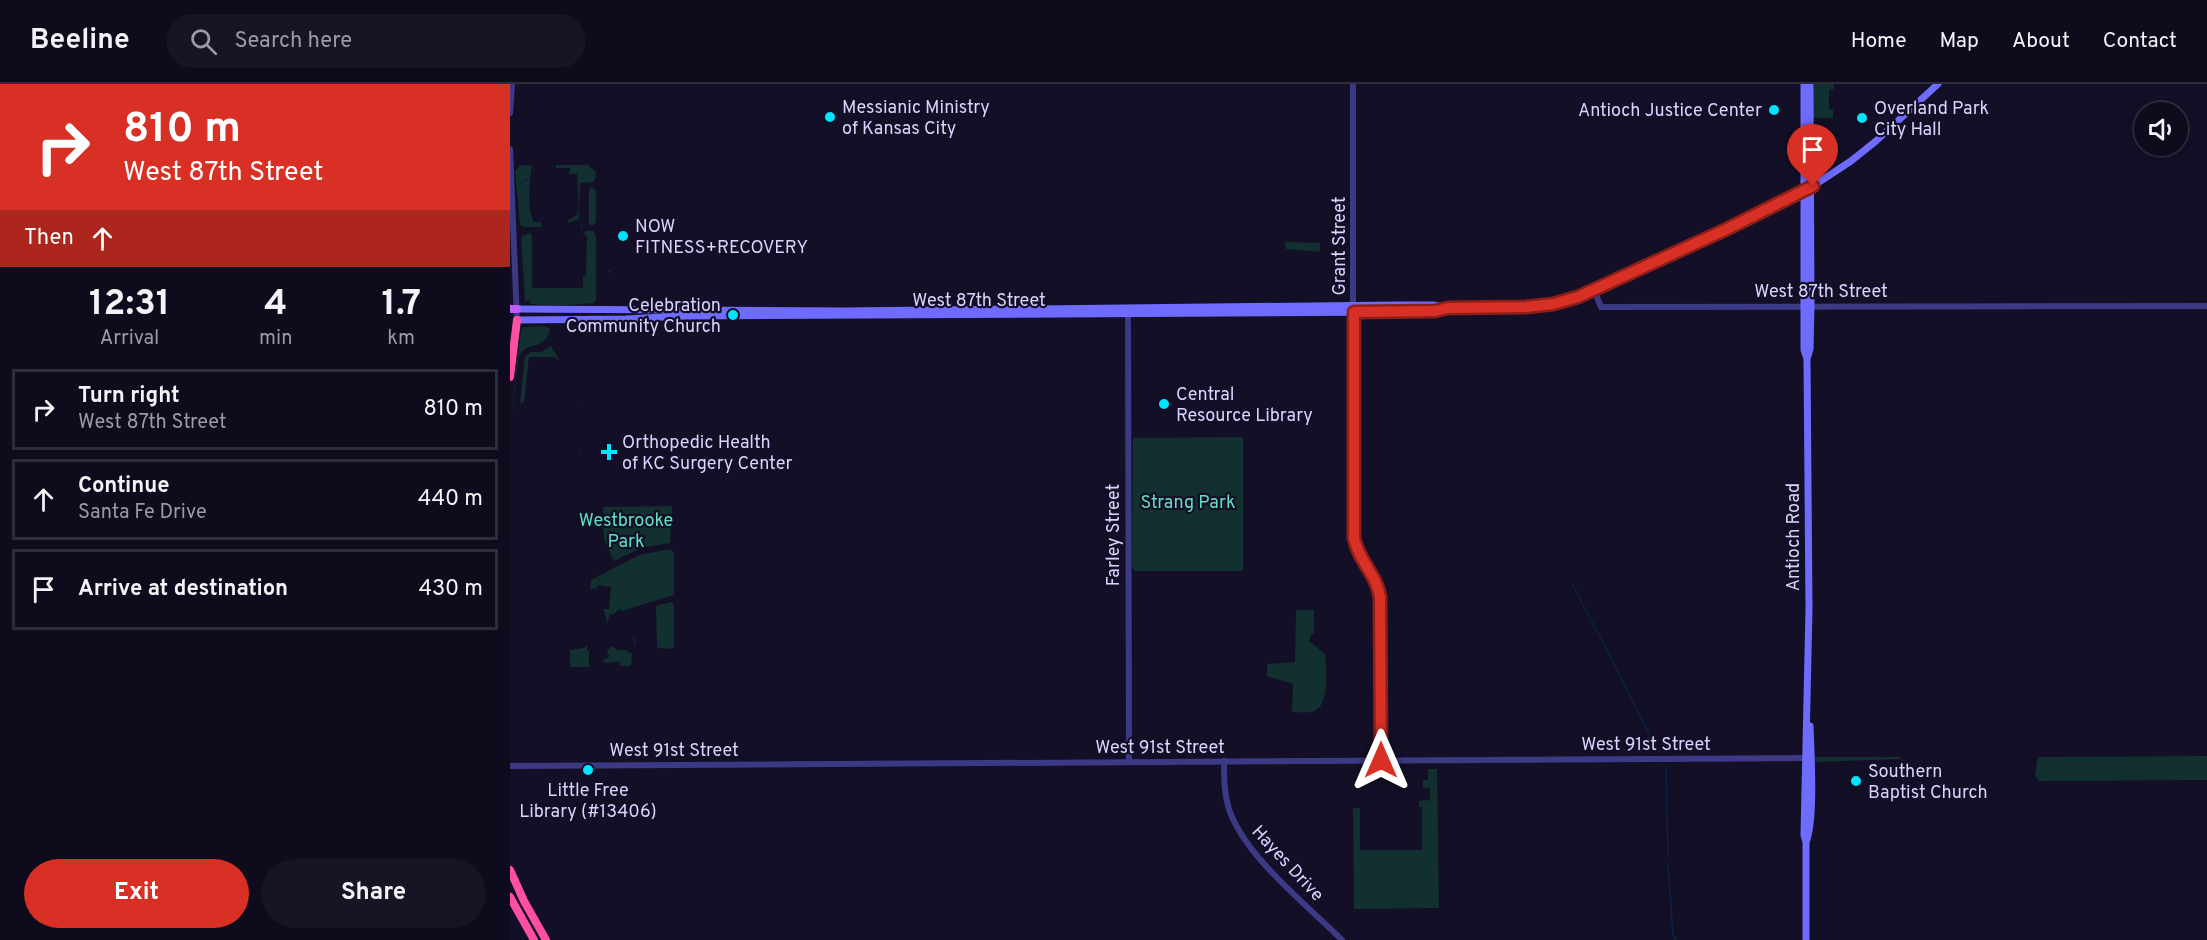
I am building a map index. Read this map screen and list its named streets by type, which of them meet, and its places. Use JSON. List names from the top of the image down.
{
  "streets": {
    "main road": ["West 87th Street", "Antioch Road"],
    "street": [
      "Grant Street",
      "Farley Street",
      "West 91st Street",
      "Hayes Drive"
    ]
  },
  "crossings": [
    ["Grant Street", "West 87th Street"],
    ["Grant Street", "West 91st Street"],
    ["West 87th Street", "Farley Street"],
    ["West 87th Street", "Antioch Road"],
    ["Farley Street", "West 91st Street"],
    ["Antioch Road", "West 91st Street"],
    ["West 91st Street", "Hayes Drive"]
  ],
  "parks": ["Strang Park", "Westbrooke Park"],
  "places": {
    "other": [
      "Antioch Justice Center",
      "Messianic Ministry of Kansas City",
      "Overland Park City Hall",
      "NOW FITNESS+RECOVERY",
      "Celebration Community Church",
      "Central Resource Library",
      "Little Free Library (#13406)",
      "Southern Baptist Church"
    ],
    "health": ["Orthopedic Health of KC Surgery Center"]
  },
  "page": {
    "header": "Beeline",
    "search": "Search here",
    "nav": [
      "Home",
      "Map",
      "About",
      "Contact"
    ],
    "turn": ["810 m", "West 87th Street"],
    "then": "Then",
    "eta": [
      "12:31",
      "Arrival",
      "4",
      "min",
      "1.7",
      "km"
    ],
    "list": [
      {
        "name": "Turn right",
        "note": "West 87th Street",
        "value": "810 m"
      },
      {
        "name": "Continue",
        "note": "Santa Fe Drive",
        "value": "440 m"
      },
      {
        "name": "Arrive at destination",
        "value": "430 m"
      }
    ],
    "buttons": ["Exit", "Share"]
  }
}
